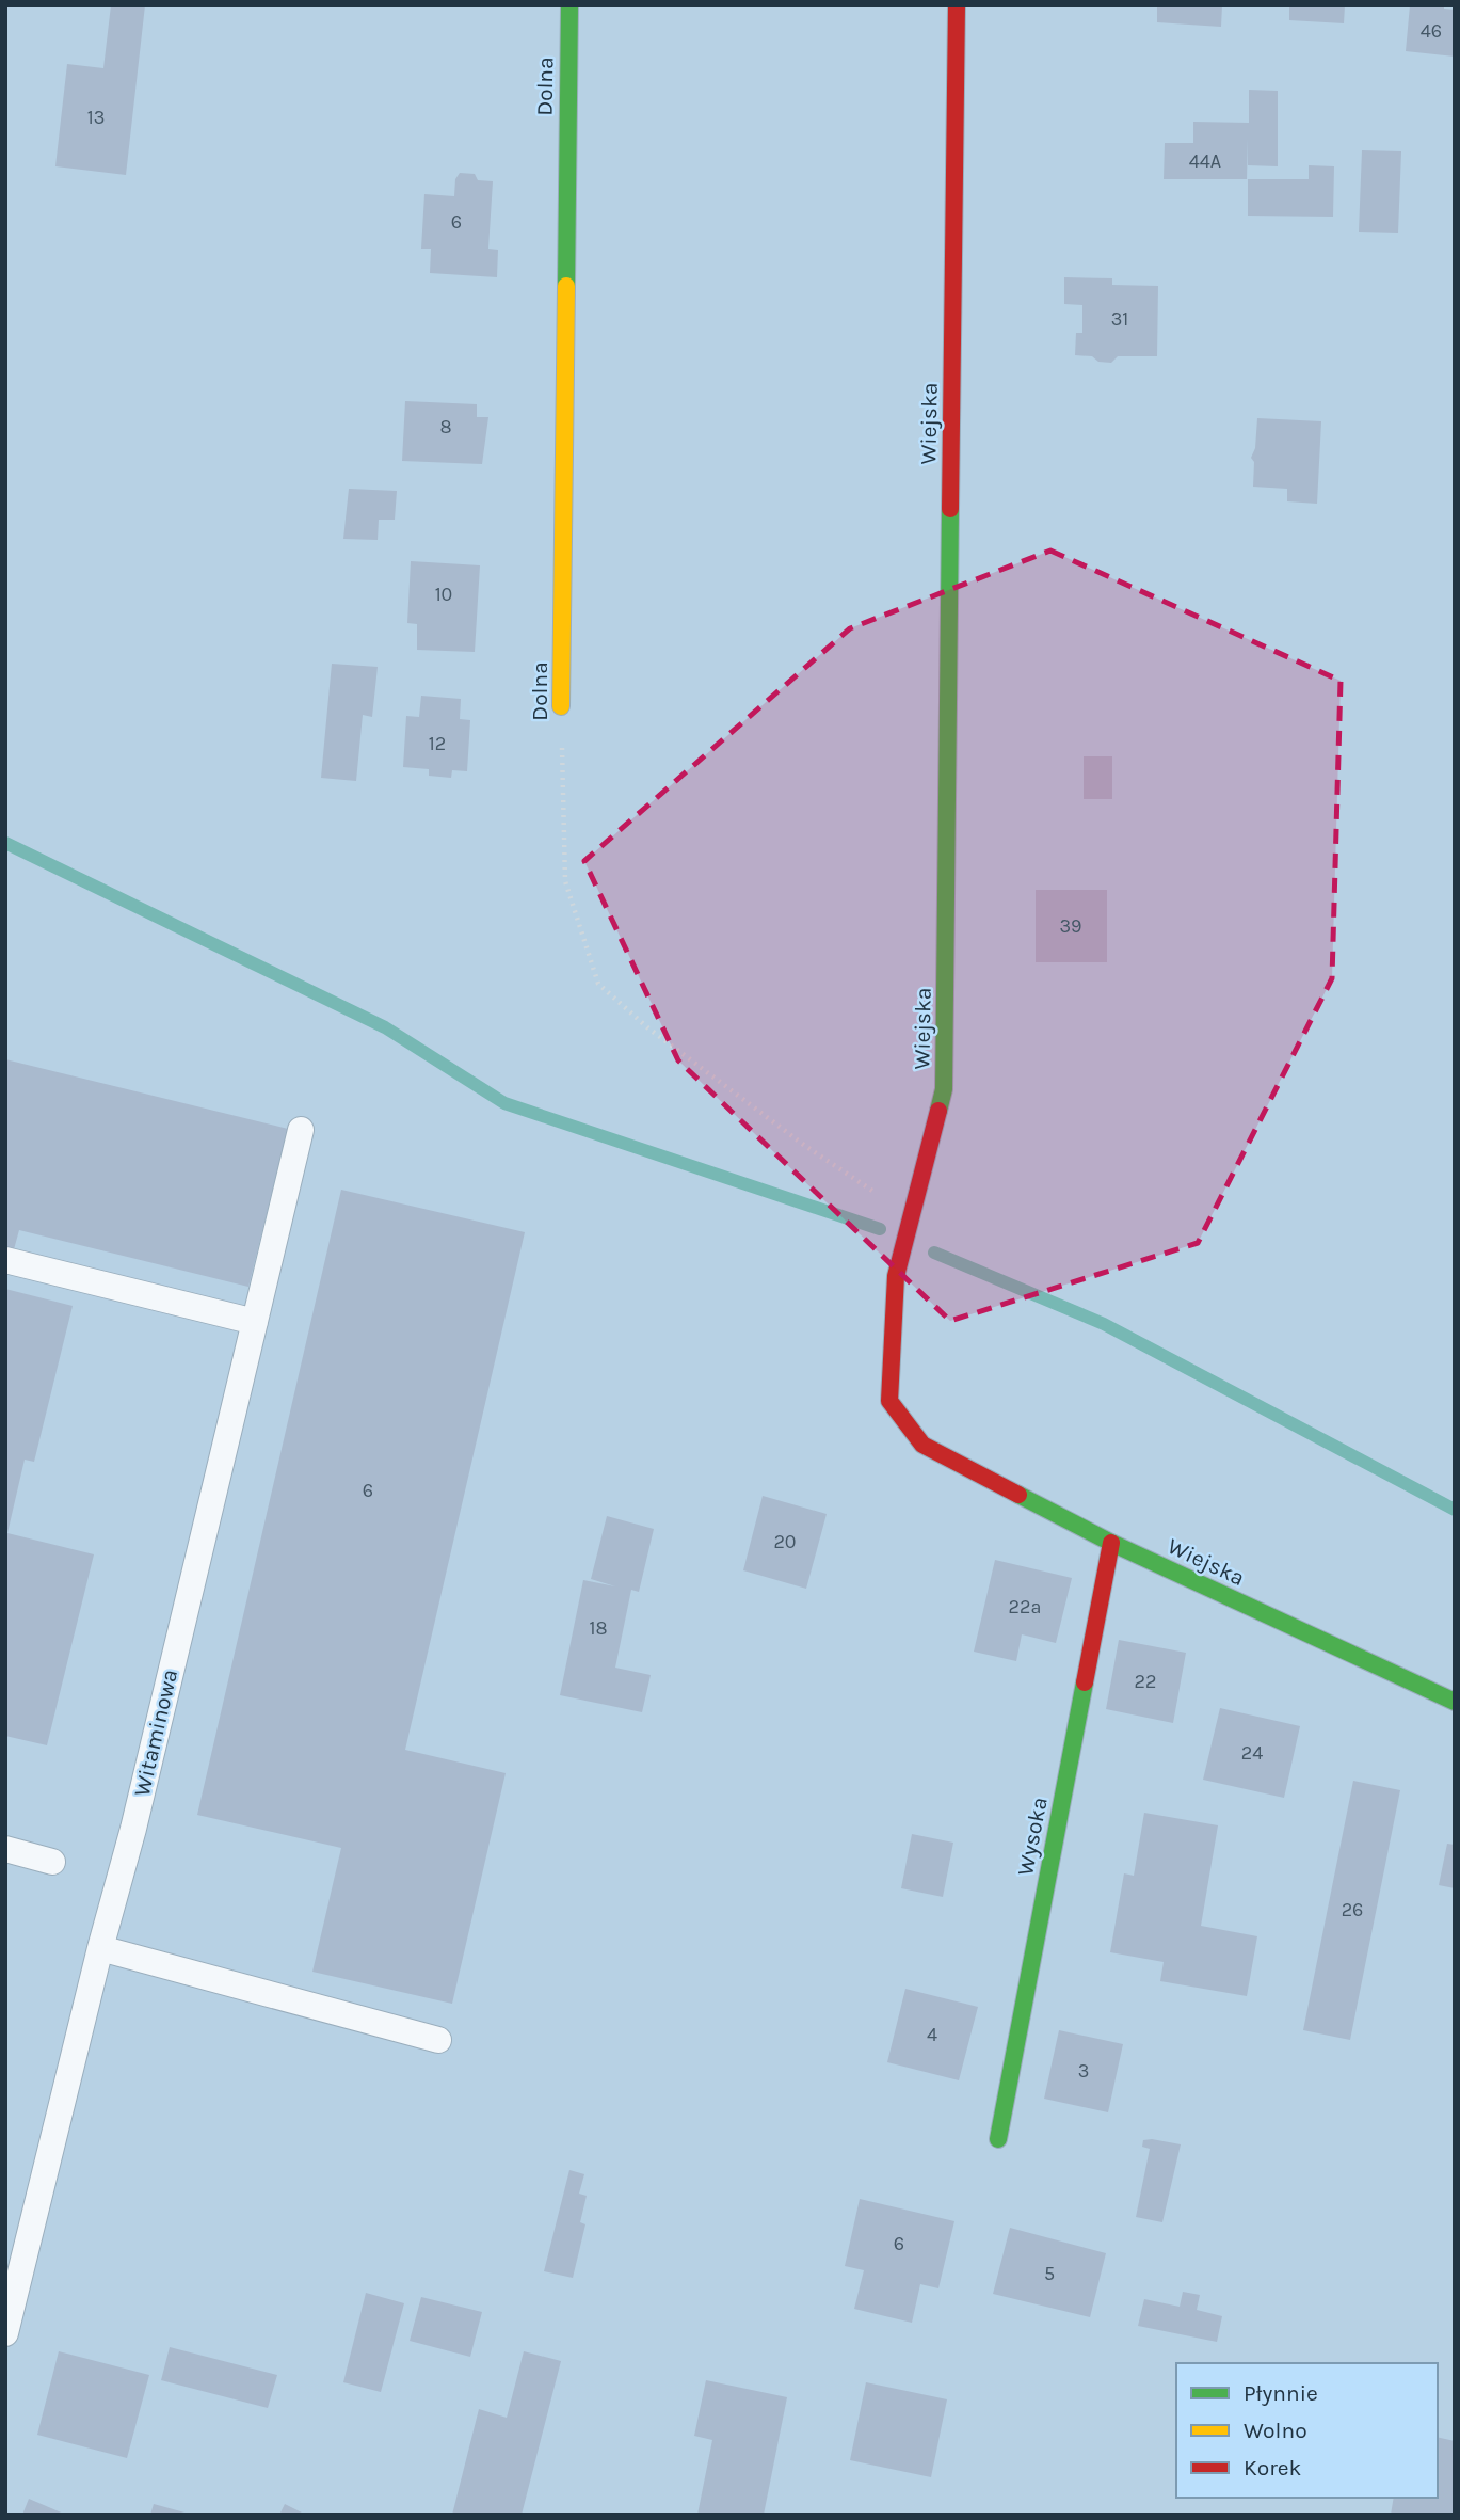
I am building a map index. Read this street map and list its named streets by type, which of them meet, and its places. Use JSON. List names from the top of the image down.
{
  "streets": {
    "street": ["Dolna", "Wiejska", "Wysoka"],
    "lane": ["Witaminowa"]
  },
  "crossings": [
    ["Dolna", "Wiejska"],
    ["Wiejska", "Wysoka"]
  ],
  "house_numbers": [
    "46",
    "13",
    "44A",
    "6",
    "31",
    "8",
    "10",
    "12",
    "39",
    "6",
    "20",
    "22a",
    "18",
    "22",
    "24",
    "26",
    "4",
    "3",
    "6",
    "5"
  ],
  "legend": ["Płynnie", "Wolno", "Korek"]
}
